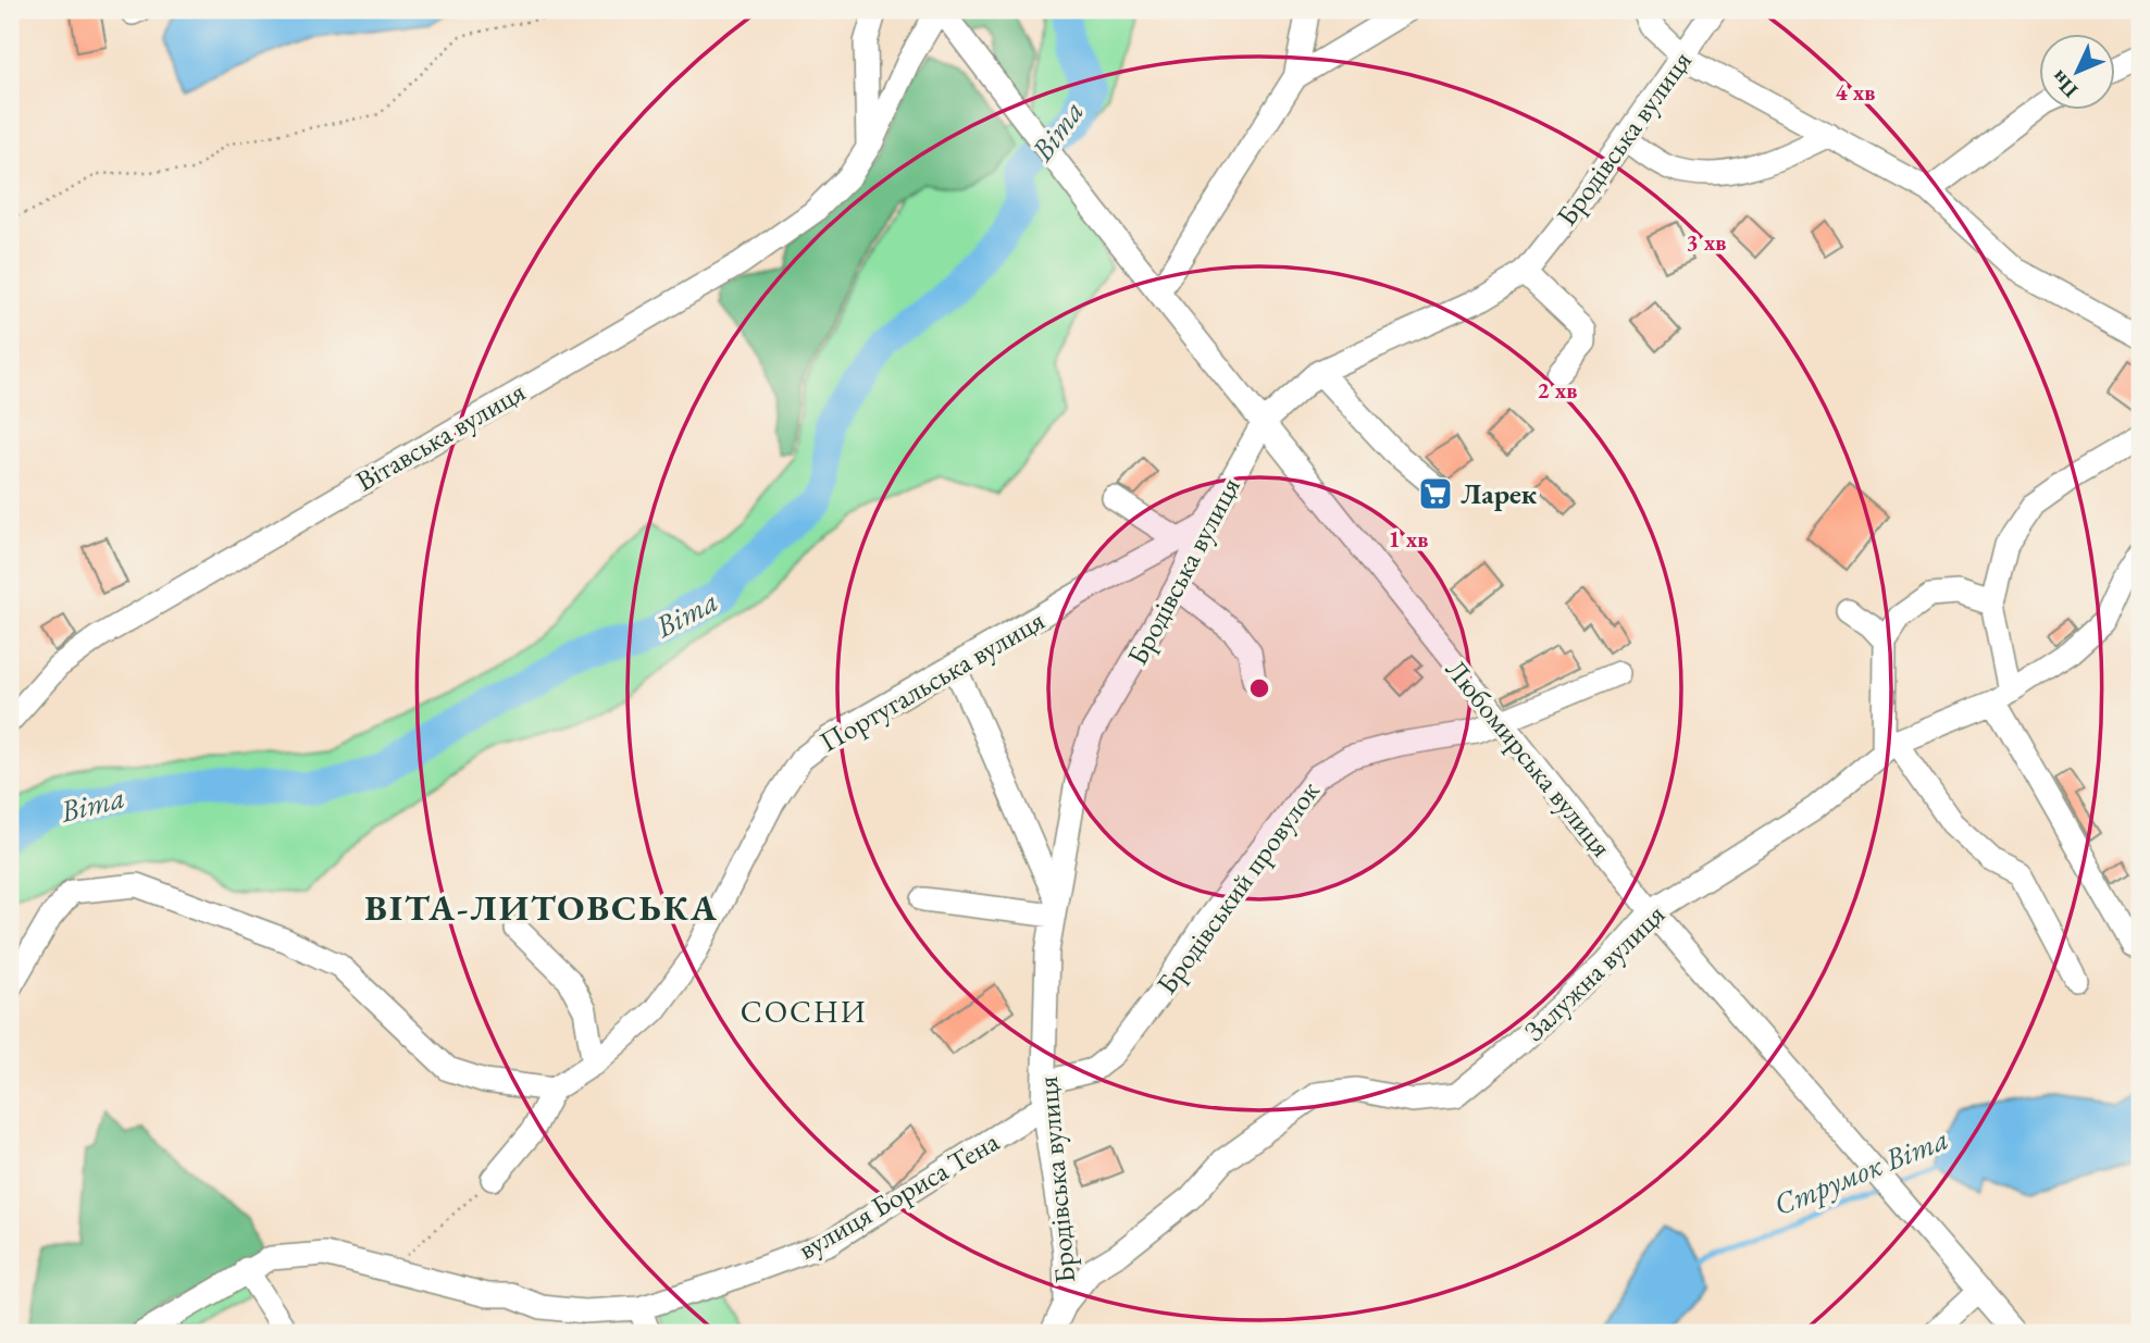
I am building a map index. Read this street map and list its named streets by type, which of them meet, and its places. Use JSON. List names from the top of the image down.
{
  "streets": {
    "street": [
      "Бродівська вулиця",
      "Вітавська вулиця",
      "Португальська вулиця",
      "Любомирська вулиця",
      "Бродівський провулок",
      "Залужна вулиця",
      "вулиця Бориса Тена"
    ]
  },
  "crossings": [
    ["Бродівська вулиця", "Португальська вулиця"],
    ["Бродівська вулиця", "Любомирська вулиця"],
    ["Бродівська вулиця", "Бродівський провулок"],
    ["Бродівська вулиця", "Залужна вулиця"],
    ["Бродівська вулиця", "вулиця Бориса Тена"],
    ["Вітавська вулиця", "Любомирська вулиця"],
    ["Любомирська вулиця", "Бродівський провулок"],
    ["Любомирська вулиця", "Залужна вулиця"]
  ],
  "districts": ["ВІТА-ЛИТОВСЬКА", "СОСНИ"],
  "water": ["Віта", "Струмок Віта"],
  "places": {
    "supermarket": ["Ларек"]
  },
  "north": "bottom left",
  "rings": [
    "4 хв",
    "3 хв",
    "2 хв",
    "1 хв"
  ]
}
